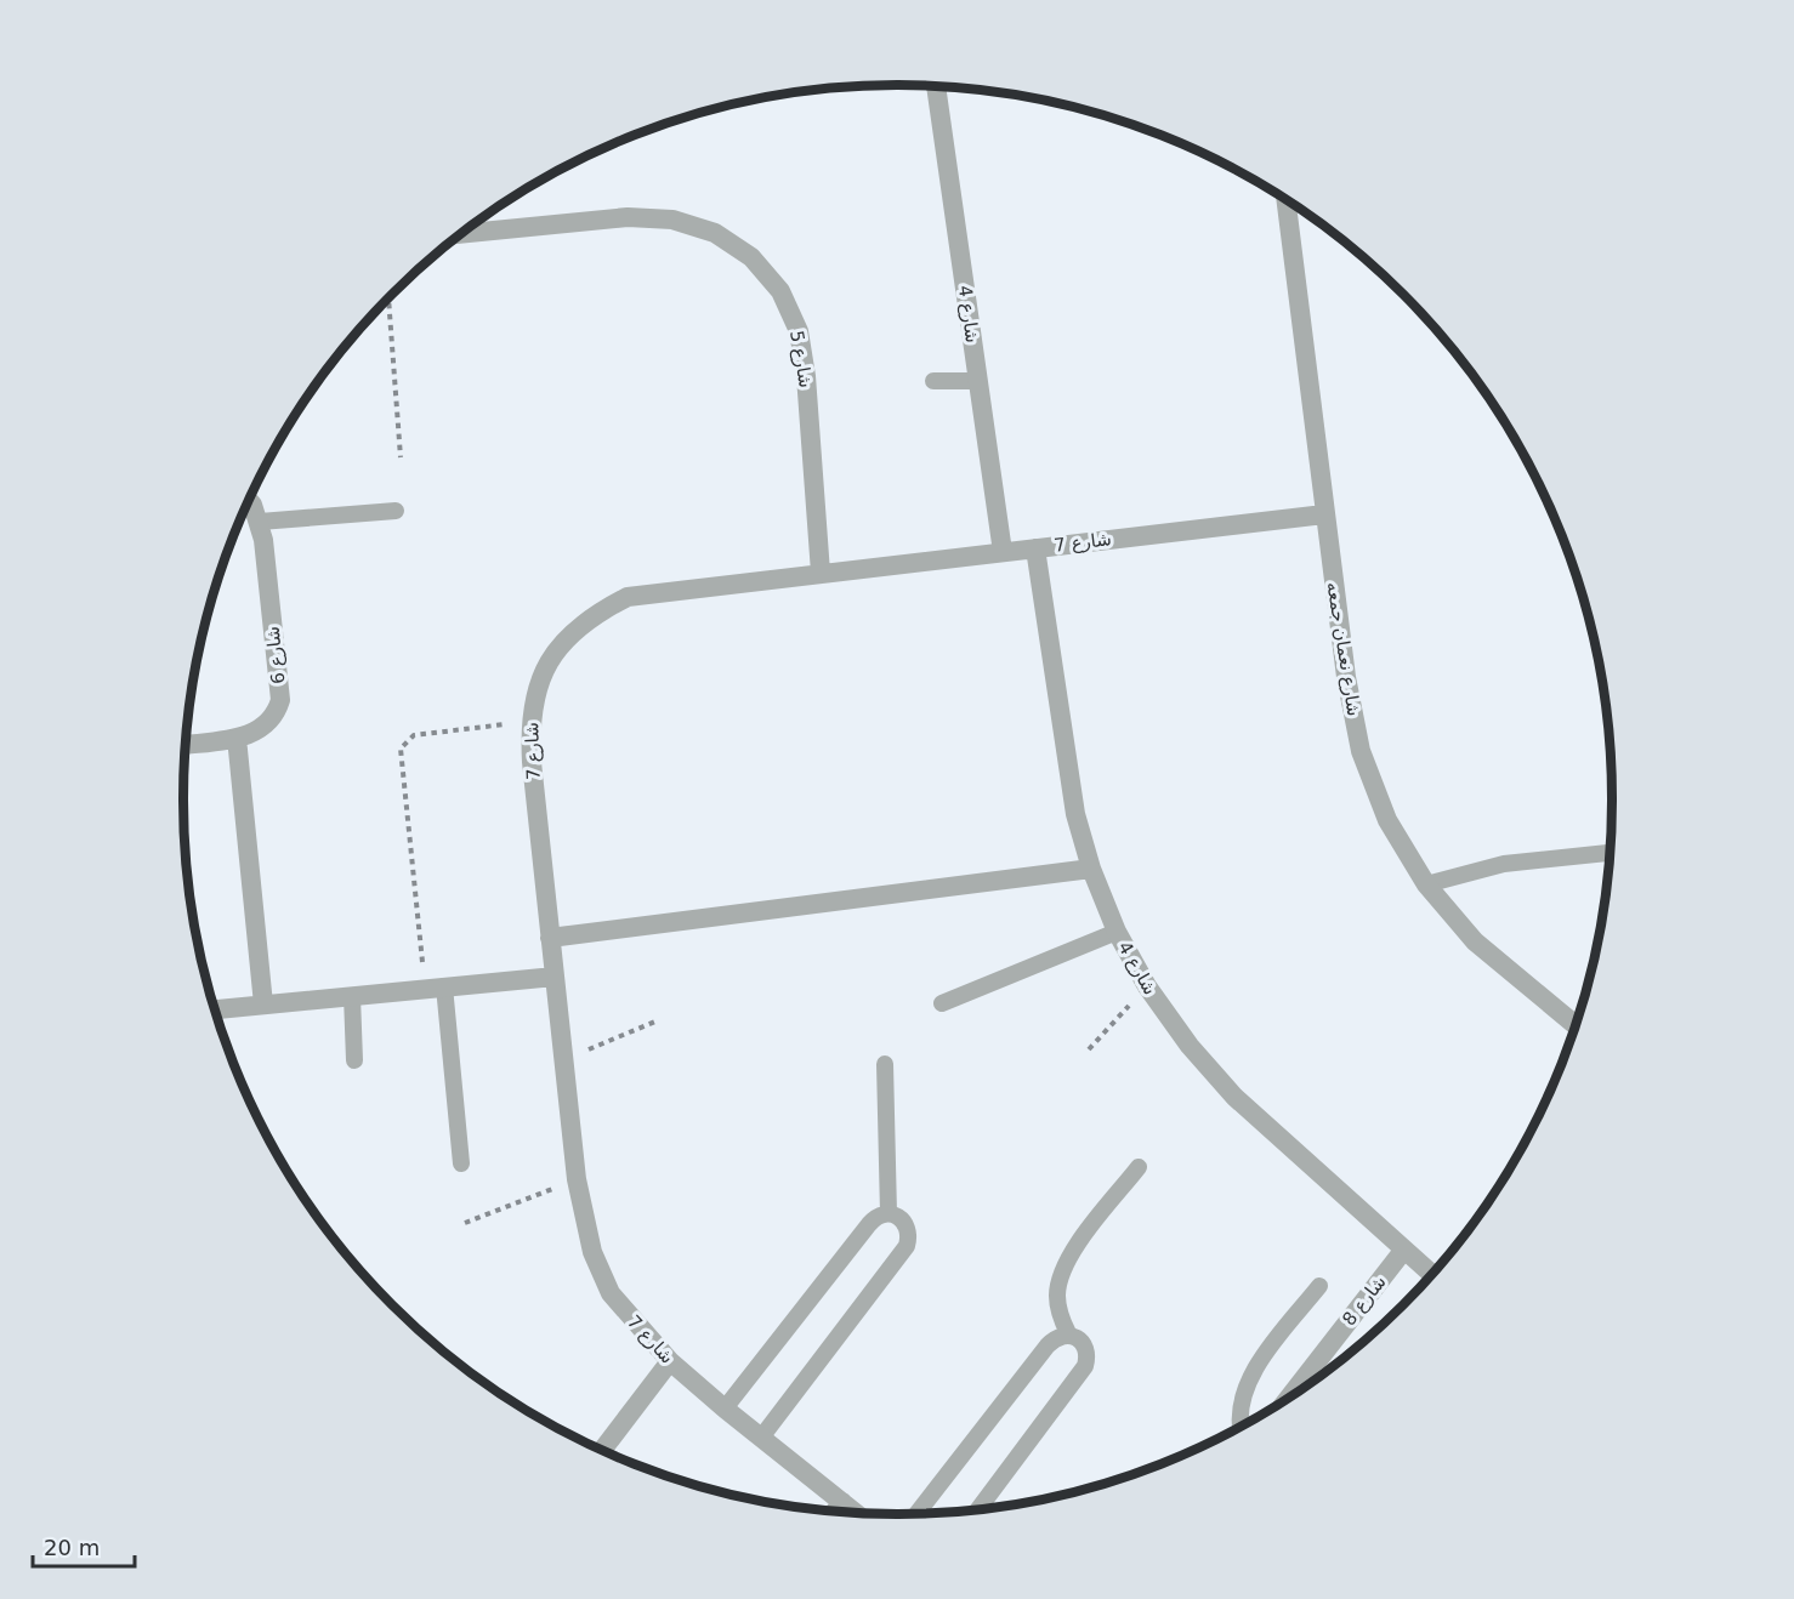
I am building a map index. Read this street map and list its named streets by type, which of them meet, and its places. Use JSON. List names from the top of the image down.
{
  "streets": {
    "street": [
      "شارع 4",
      "شارع 5",
      "شارع 7",
      "شارع نعمان جمعه",
      "شارع 6",
      "شارع 8"
    ]
  },
  "crossings": [
    ["شارع 4", "شارع 7"],
    ["شارع 4", "شارع 8"],
    ["شارع 5", "شارع 7"],
    ["شارع 7", "شارع نعمان جمعه"]
  ],
  "scale_bar": "20 m"
}
